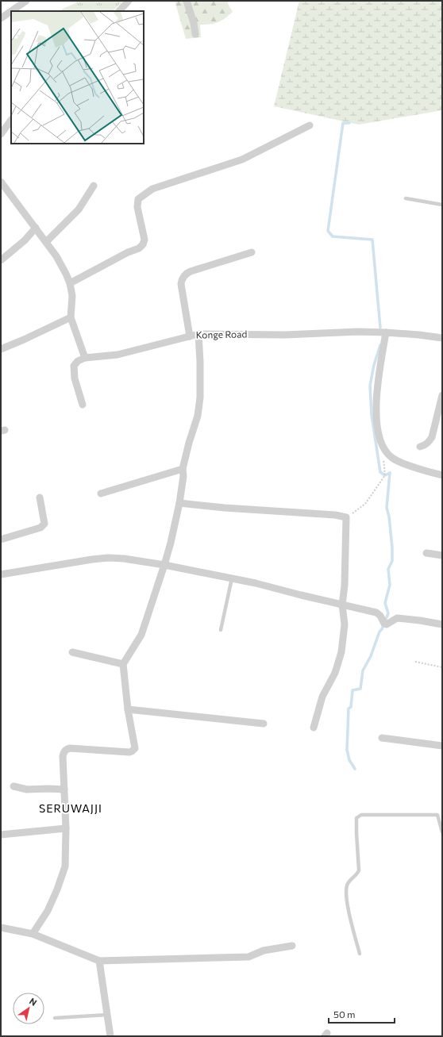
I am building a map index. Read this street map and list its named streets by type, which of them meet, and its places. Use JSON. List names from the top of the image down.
{
  "streets": {
    "street": ["Konge Road"]
  },
  "districts": ["SERUWAJJI"],
  "scale_bar": "50 m",
  "north": "top right"
}
